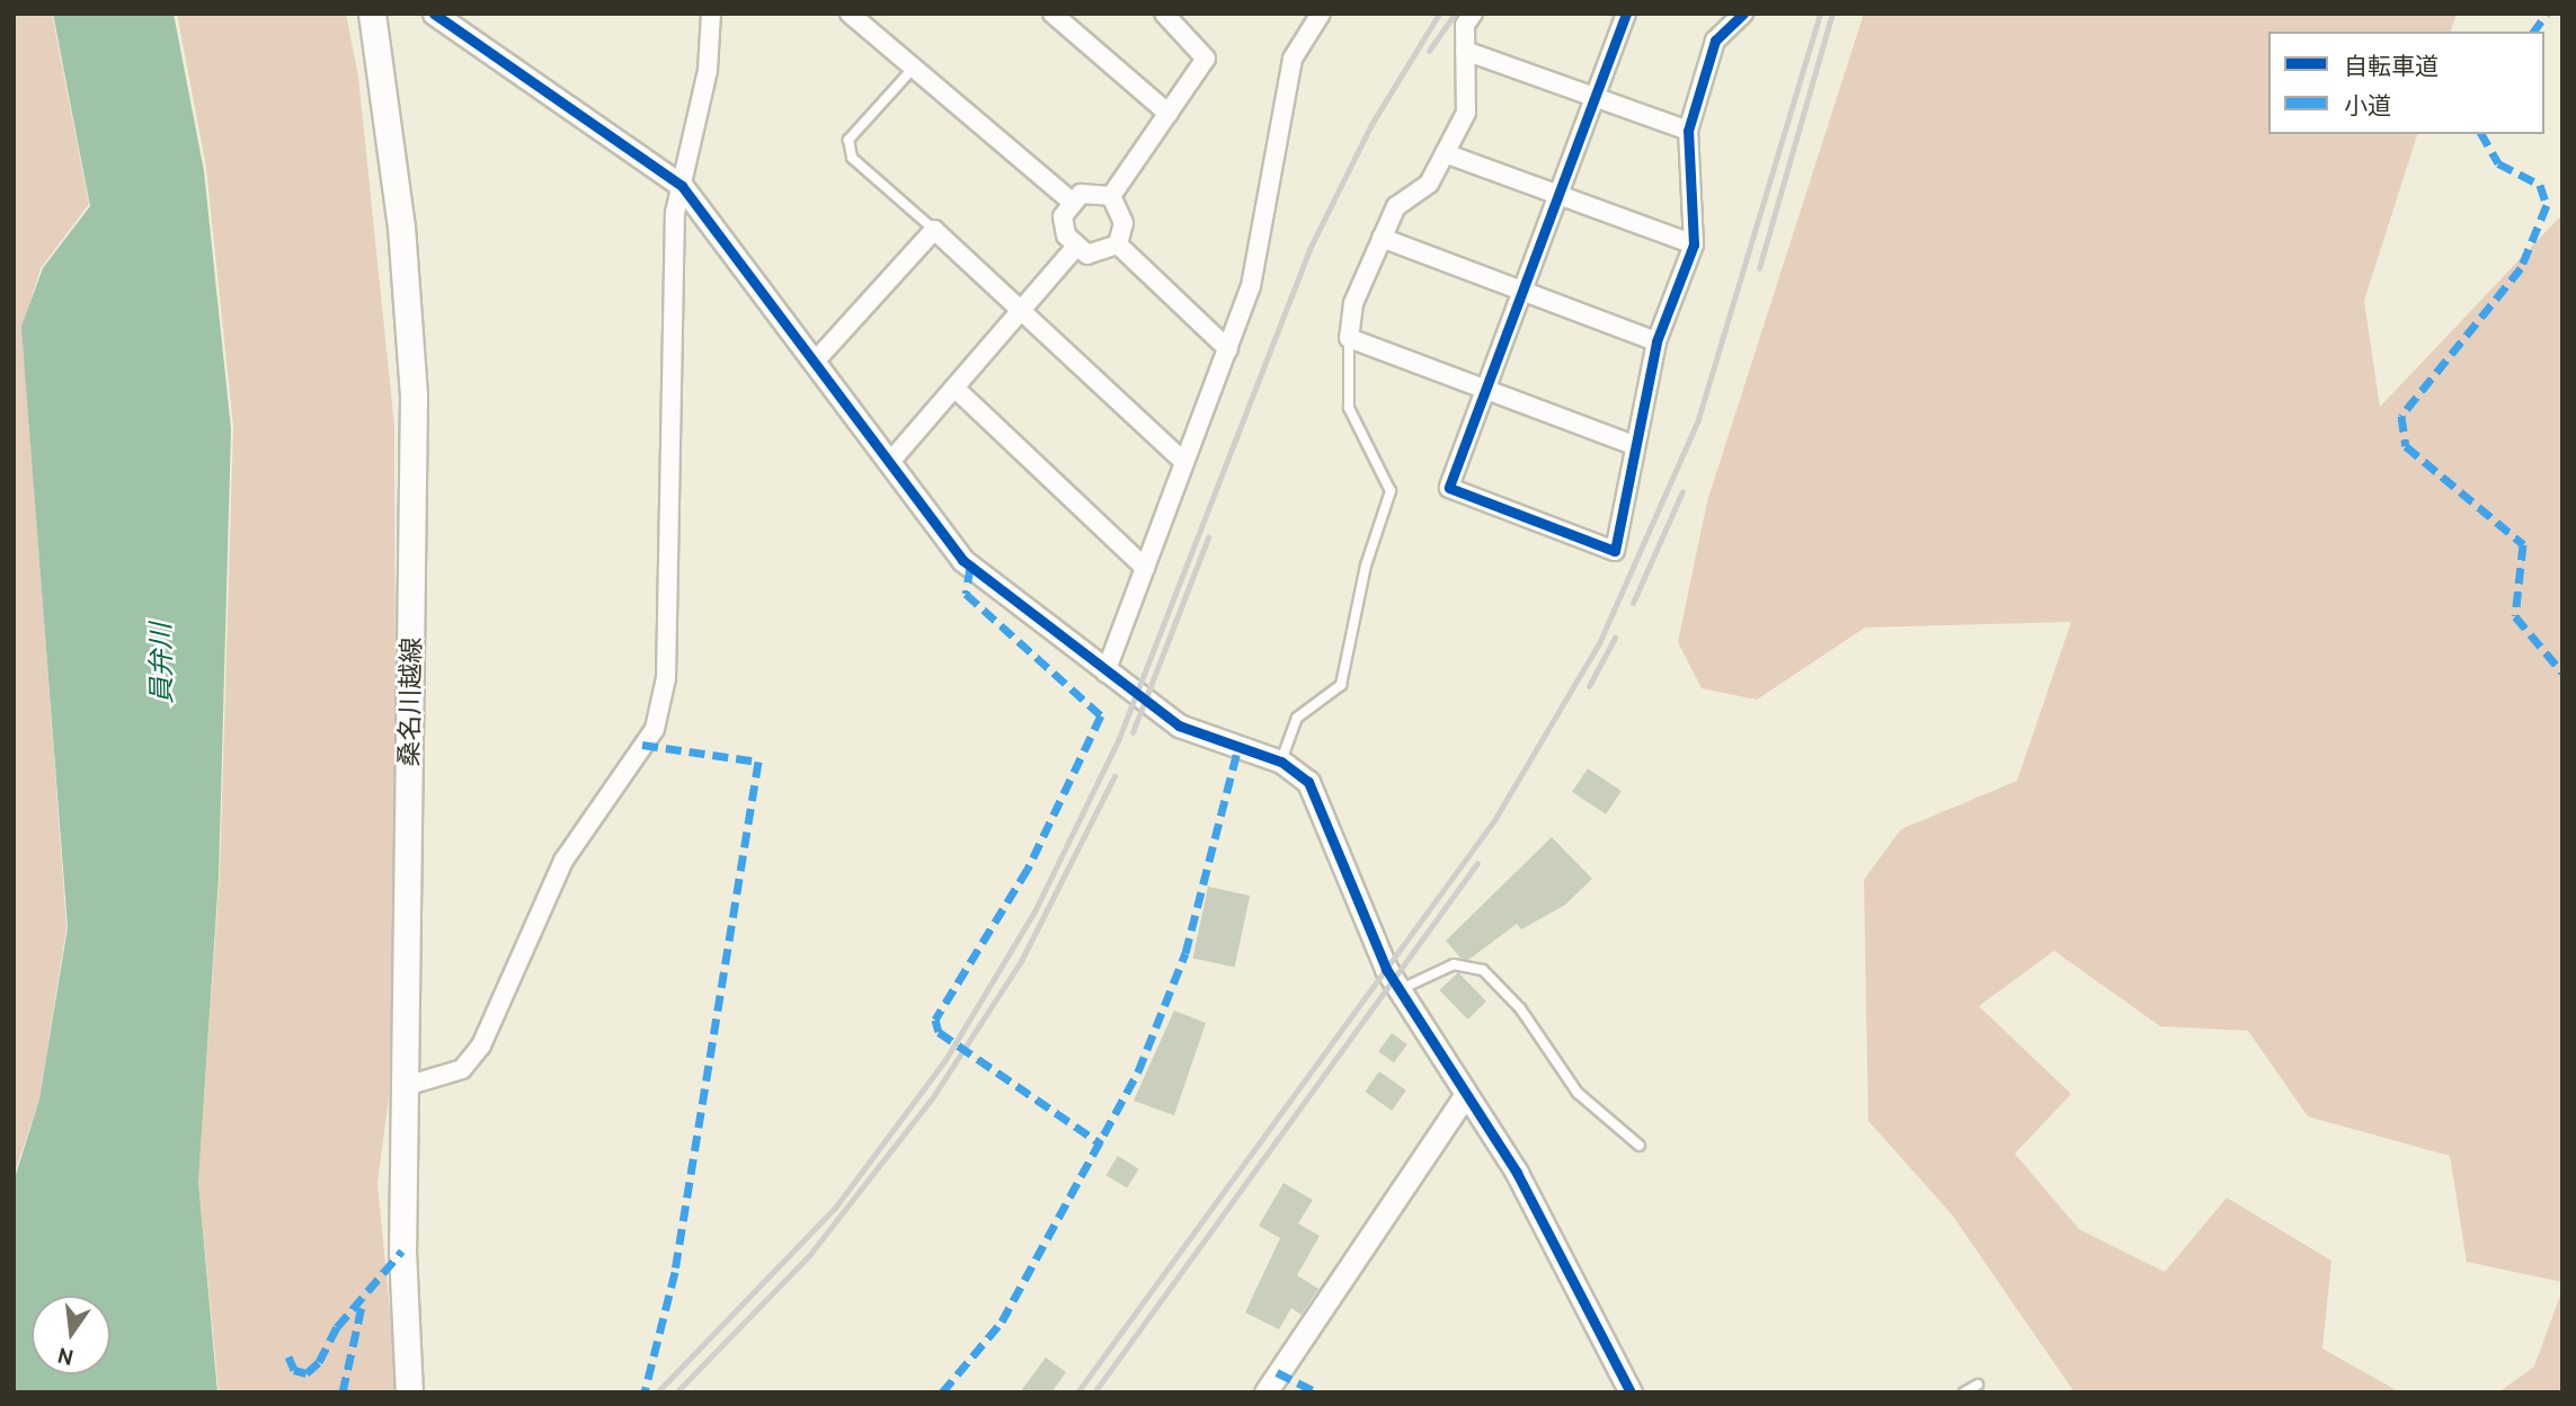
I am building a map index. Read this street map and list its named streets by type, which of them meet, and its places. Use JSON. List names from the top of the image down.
{
  "streets": {
    "main road": ["桑名川越線"]
  },
  "water": ["員弁川"],
  "legend": ["自転車道", "小道"],
  "north": "bottom"
}
